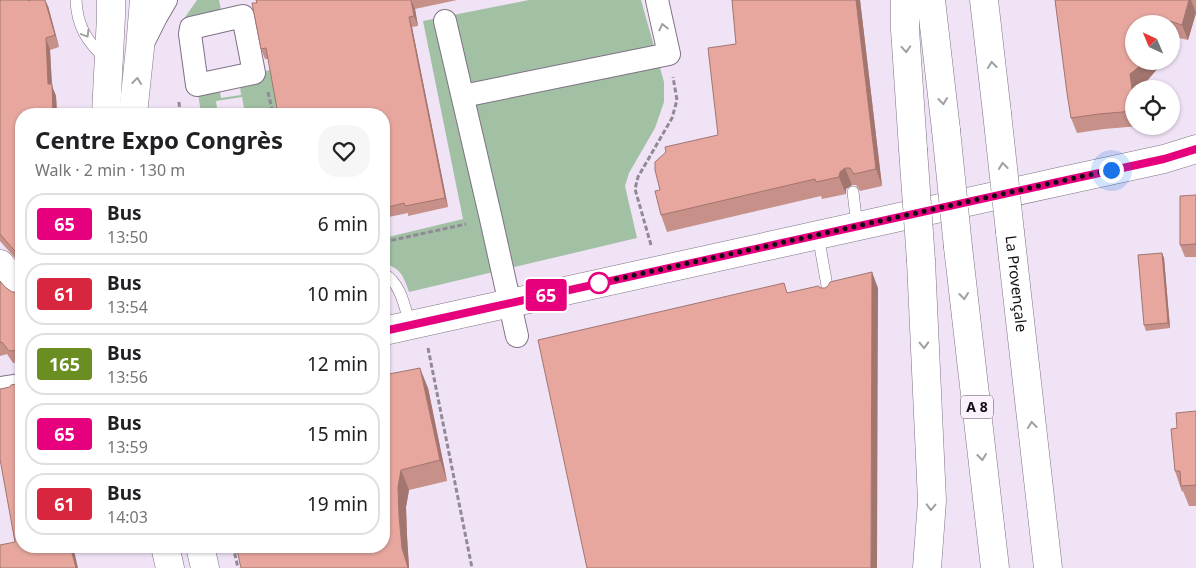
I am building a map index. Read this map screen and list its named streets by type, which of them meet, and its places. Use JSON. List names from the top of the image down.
{
  "streets": {
    "main road": ["La Provençale", "A 8"]
  },
  "lines": ["bus line 65"],
  "north": "top left",
  "page": {
    "on_map": "65",
    "heading": ["Centre Expo Congrès", "Walk · 2 min · 130 m"],
    "list": [
      {
        "mark": "65",
        "name": "Bus",
        "note": "13:50",
        "value": "6 min"
      },
      {
        "mark": "61",
        "name": "Bus",
        "note": "13:54",
        "value": "10 min"
      },
      {
        "mark": "165",
        "name": "Bus",
        "note": "13:56",
        "value": "12 min"
      },
      {
        "mark": "65",
        "name": "Bus",
        "note": "13:59",
        "value": "15 min"
      },
      {
        "mark": "61",
        "name": "Bus",
        "note": "14:03",
        "value": "19 min"
      }
    ]
  }
}
